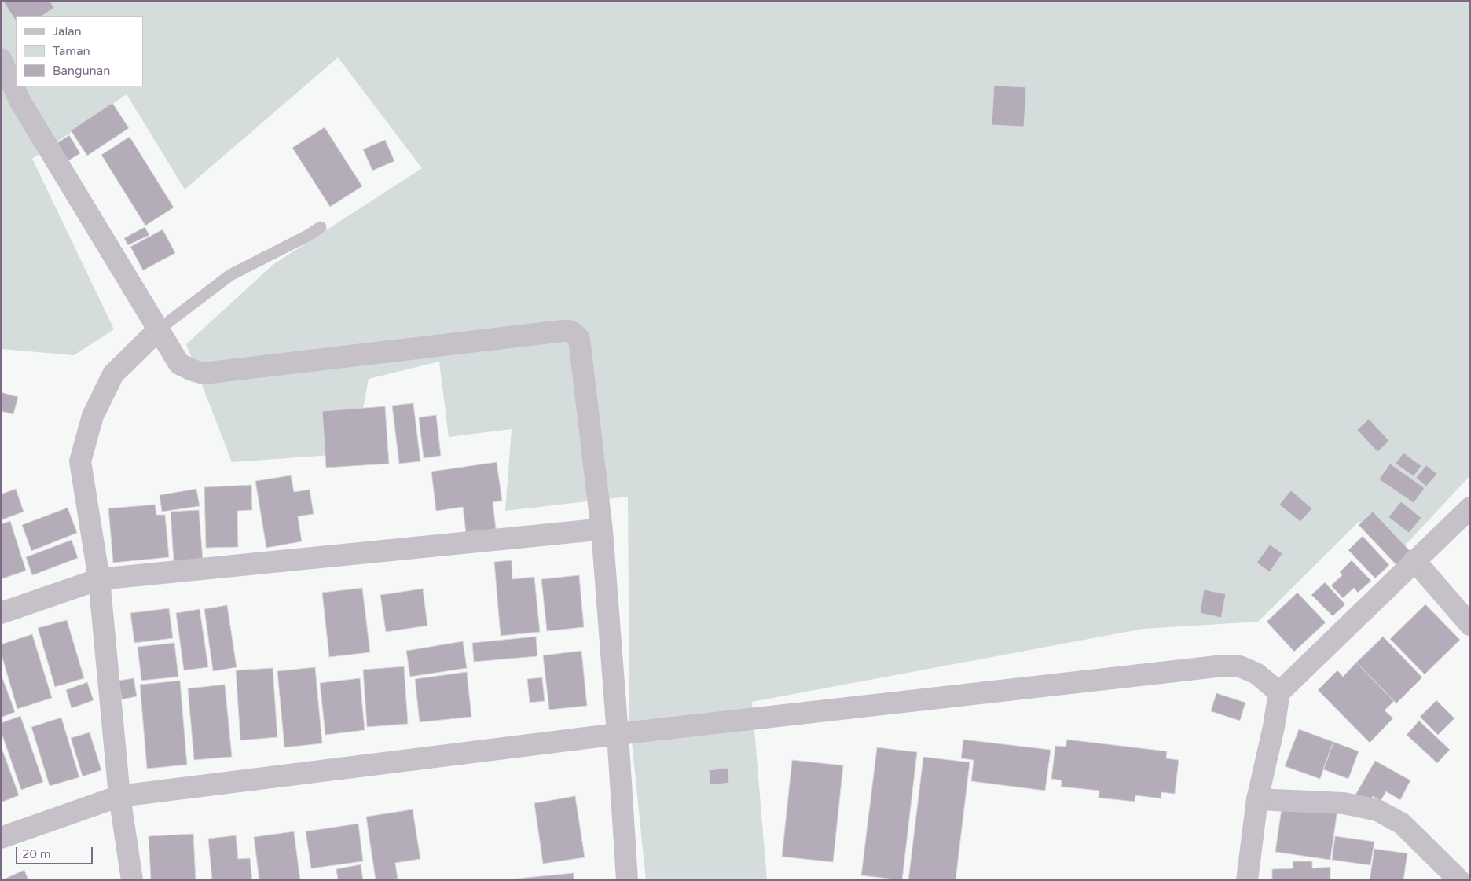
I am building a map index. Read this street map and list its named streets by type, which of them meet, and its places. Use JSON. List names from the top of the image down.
{
  "legend": ["Jalan", "Taman", "Bangunan"],
  "scale_bar": "20 m"
}
